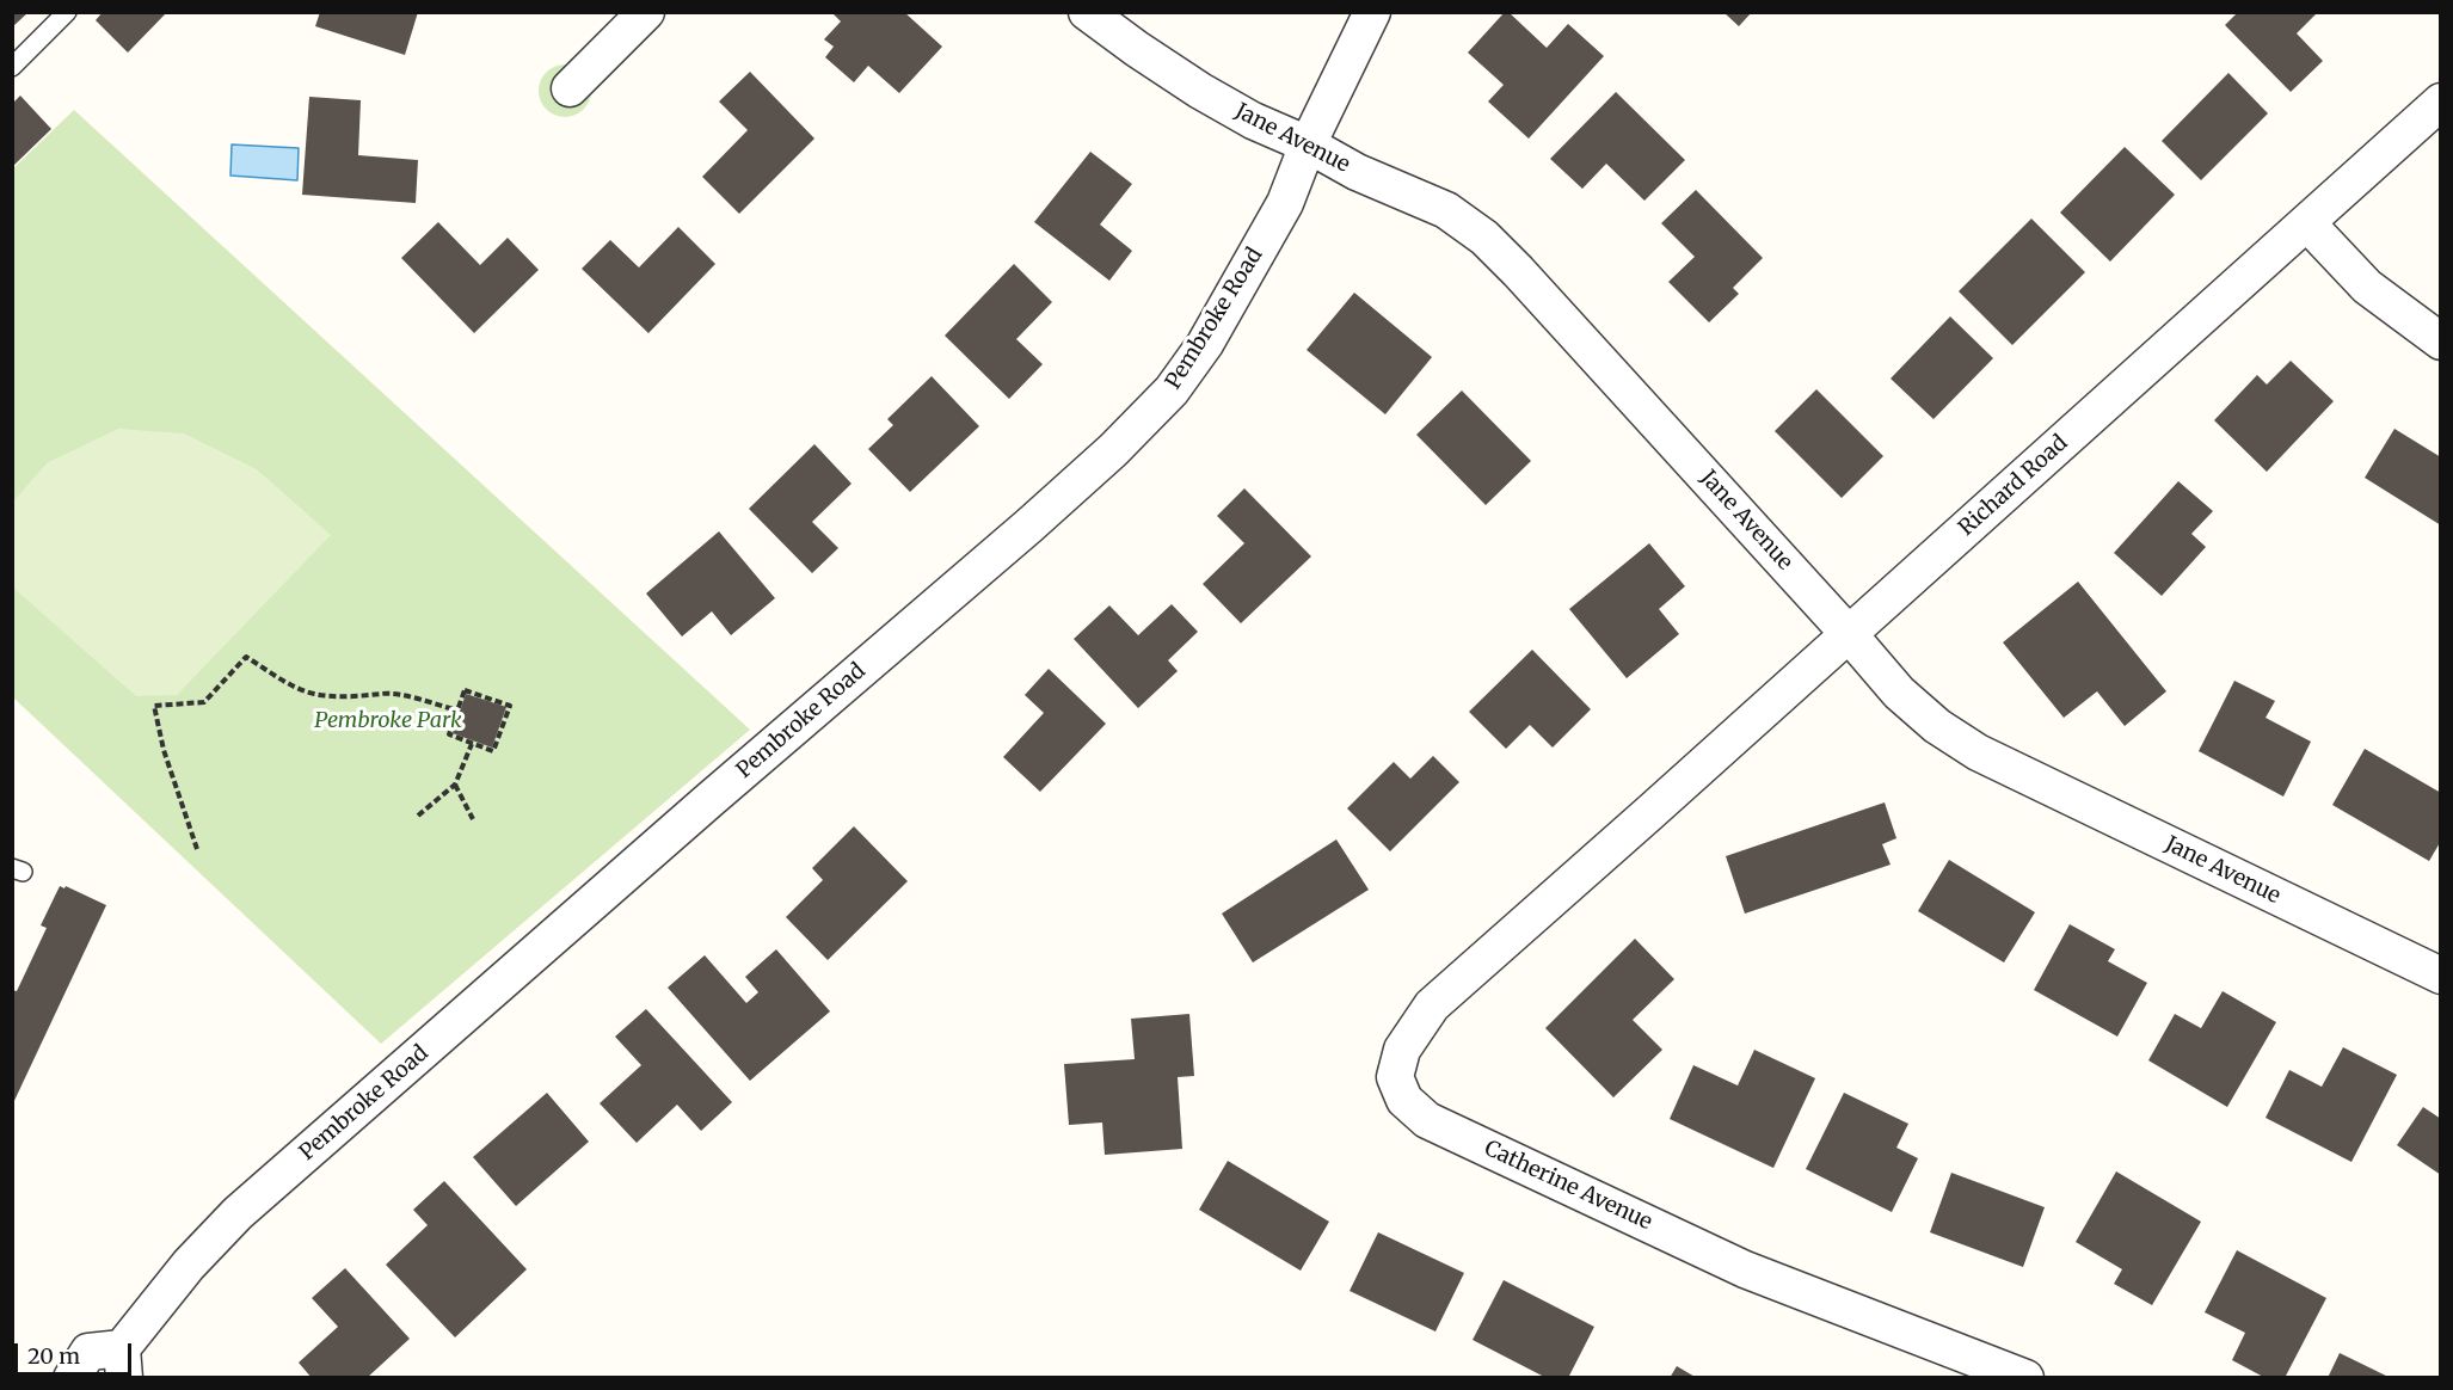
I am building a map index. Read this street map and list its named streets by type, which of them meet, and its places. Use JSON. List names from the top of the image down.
{
  "streets": {
    "street": [
      "Jane Avenue",
      "Pembroke Road",
      "Richard Road",
      "Catherine Avenue"
    ]
  },
  "crossings": [
    ["Jane Avenue", "Pembroke Road"],
    ["Jane Avenue", "Richard Road"],
    ["Richard Road", "Catherine Avenue"]
  ],
  "parks": ["Pembroke Park"],
  "scale_bar": "20 m"
}
